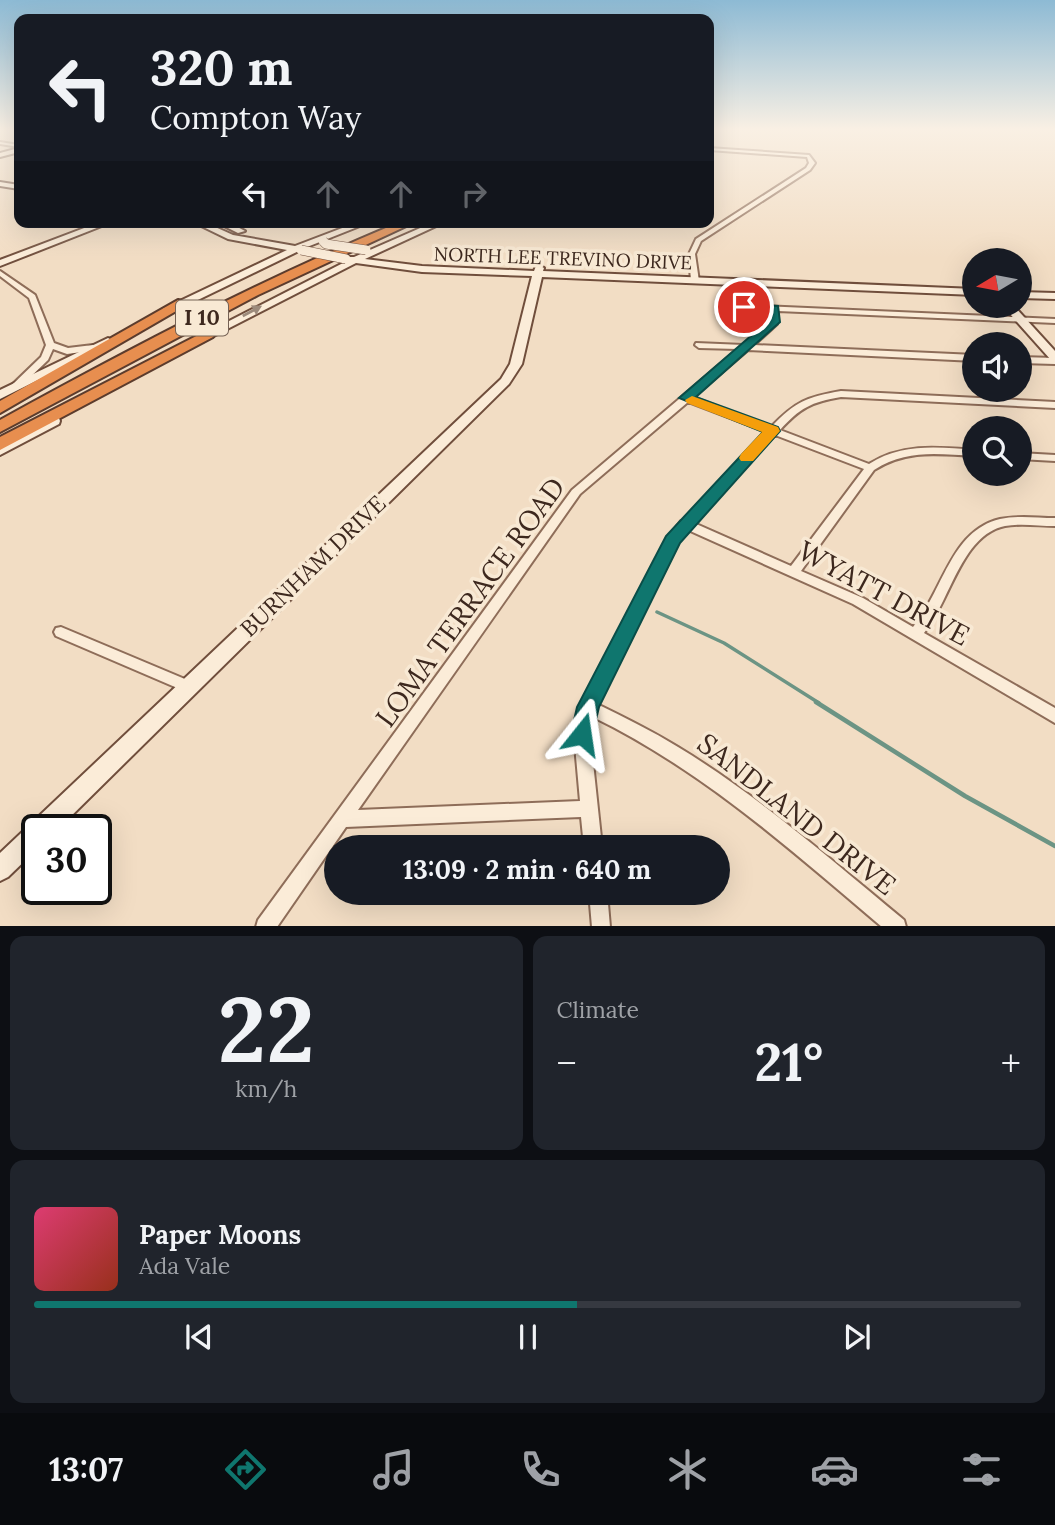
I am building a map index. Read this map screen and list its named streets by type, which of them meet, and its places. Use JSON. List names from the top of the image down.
{
  "streets": {
    "highway": ["I 10"],
    "main road": ["NORTH LEE TREVINO DRIVE", "BURNHAM DRIVE"],
    "street": ["WYATT DRIVE", "LOMA TERRACE ROAD", "SANDLAND DRIVE"]
  },
  "crossings": [
    ["NORTH LEE TREVINO DRIVE", "BURNHAM DRIVE"]
  ],
  "north": "left",
  "page": {
    "turn": ["320 m", "Compton Way"],
    "limit": "30",
    "trip": "13:09 · 2 min · 640 m",
    "tile": [
      ["22", "km/h"],
      "Climate"
    ],
    "heat": ["−", "21°", "+"],
    "song": ["Paper Moons", "Ada Vale"],
    "tabs": "13:07"
  }
}
